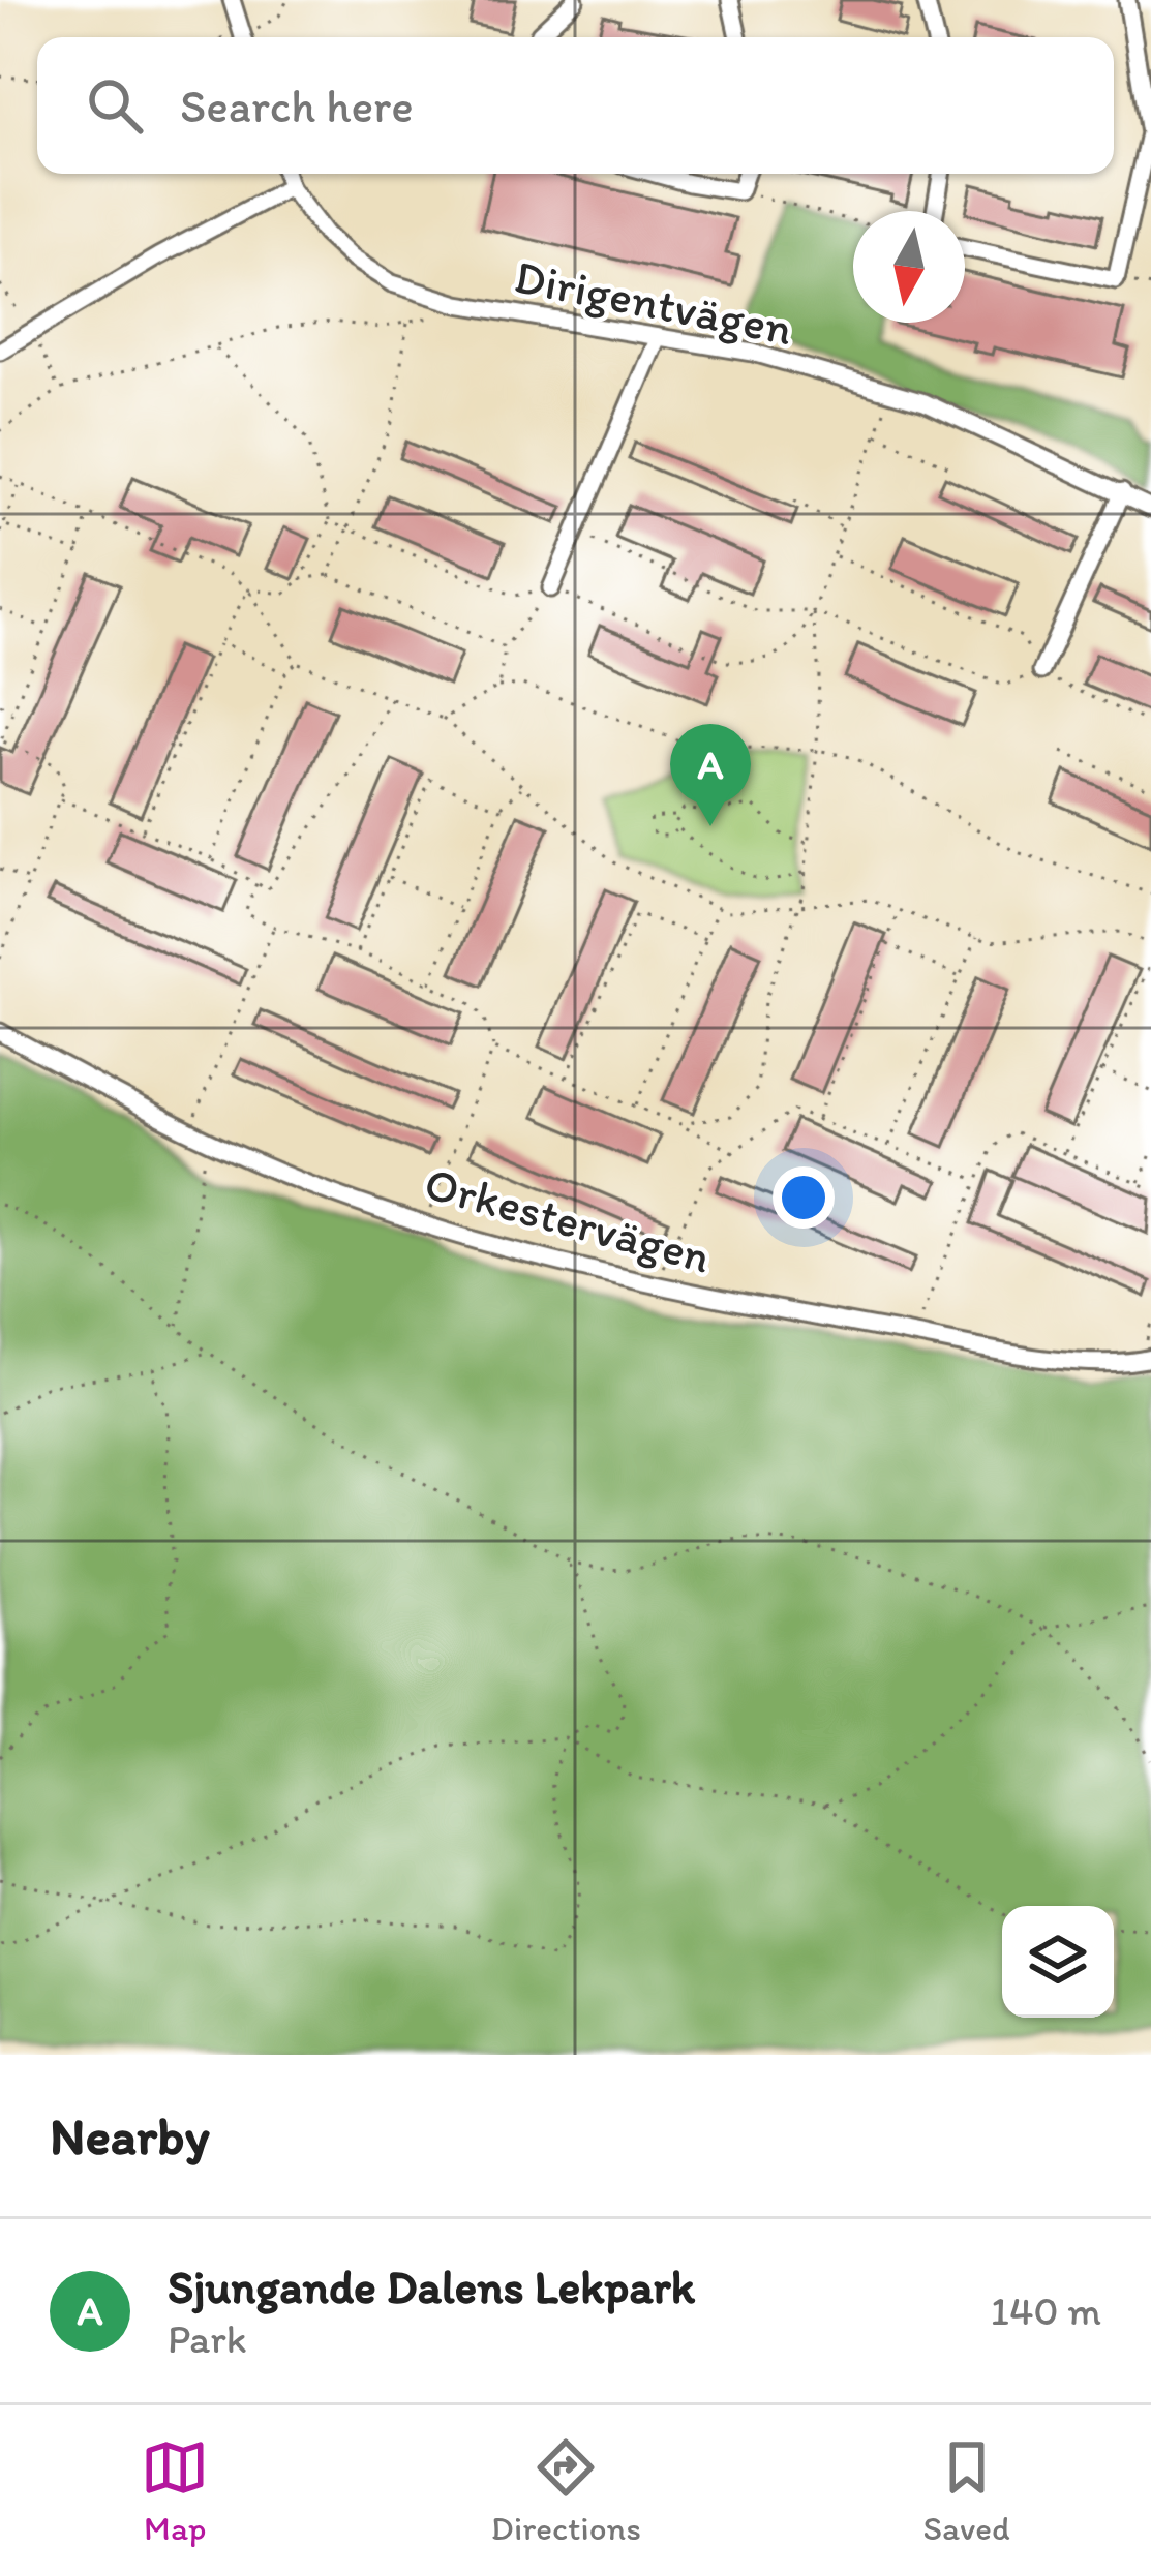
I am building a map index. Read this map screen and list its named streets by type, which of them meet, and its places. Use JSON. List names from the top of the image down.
{
  "streets": {
    "street": ["Dirigentvägen", "Orkestervägen"]
  },
  "north": "bottom",
  "page": {
    "search": "Search here",
    "pins": "A",
    "heading": "Nearby",
    "list": [
      {
        "mark": "A",
        "name": "Sjungande Dalens Lekpark",
        "note": "Park",
        "value": "140 m"
      }
    ],
    "nav": ["Map", "Directions", "Saved"]
  }
}
